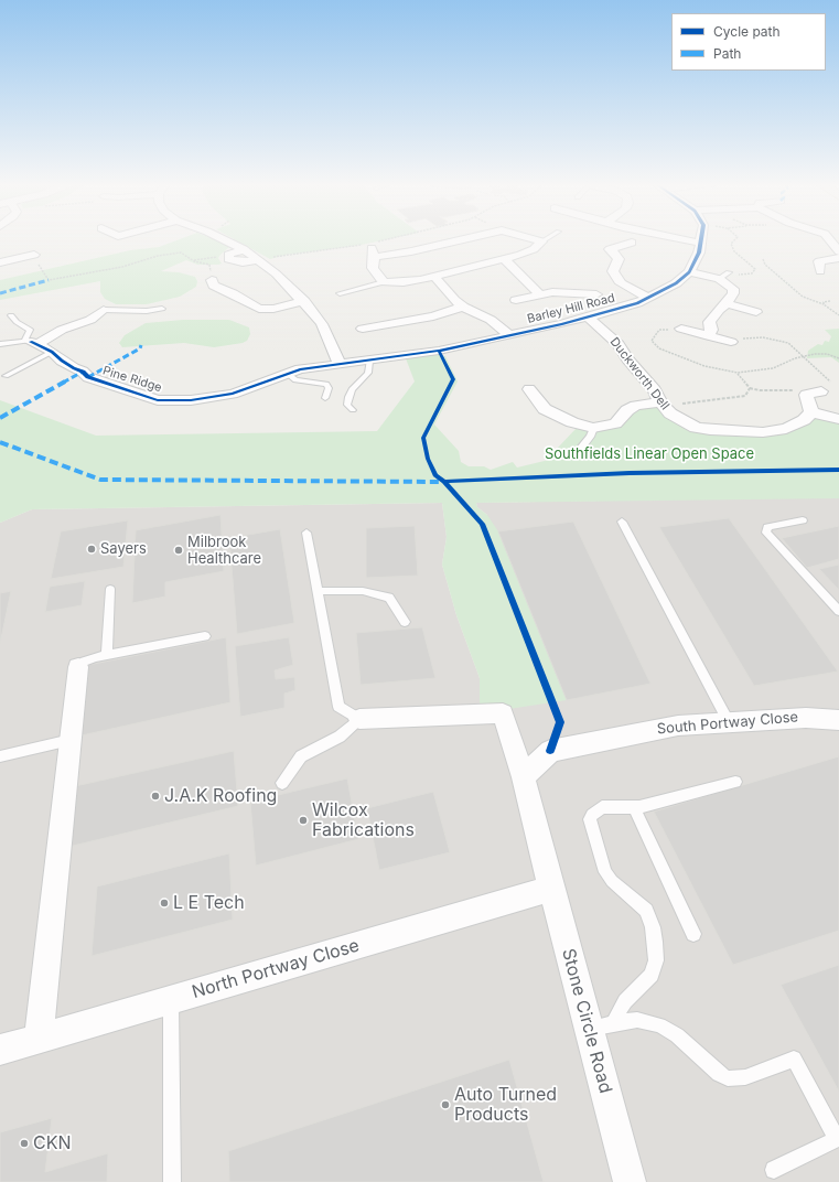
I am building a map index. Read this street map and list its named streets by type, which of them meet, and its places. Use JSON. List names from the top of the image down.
{
  "streets": {
    "street": [
      "Barley Hill Road",
      "Duckworth Dell",
      "Pine Ridge",
      "South Portway Close",
      "North Portway Close",
      "Stone Circle Road"
    ]
  },
  "crossings": [
    ["Barley Hill Road", "Duckworth Dell"],
    ["Barley Hill Road", "Pine Ridge"],
    ["South Portway Close", "Stone Circle Road"],
    ["North Portway Close", "Stone Circle Road"]
  ],
  "parks": ["Southfields Linear Open Space"],
  "places": [
    "Sayers",
    "Milbrook Healthcare",
    "J.A.K Roofing",
    "Wilcox Fabrications",
    "L E Tech",
    "Auto Turned Products",
    "CKN"
  ],
  "legend": ["Cycle path", "Path"]
}
